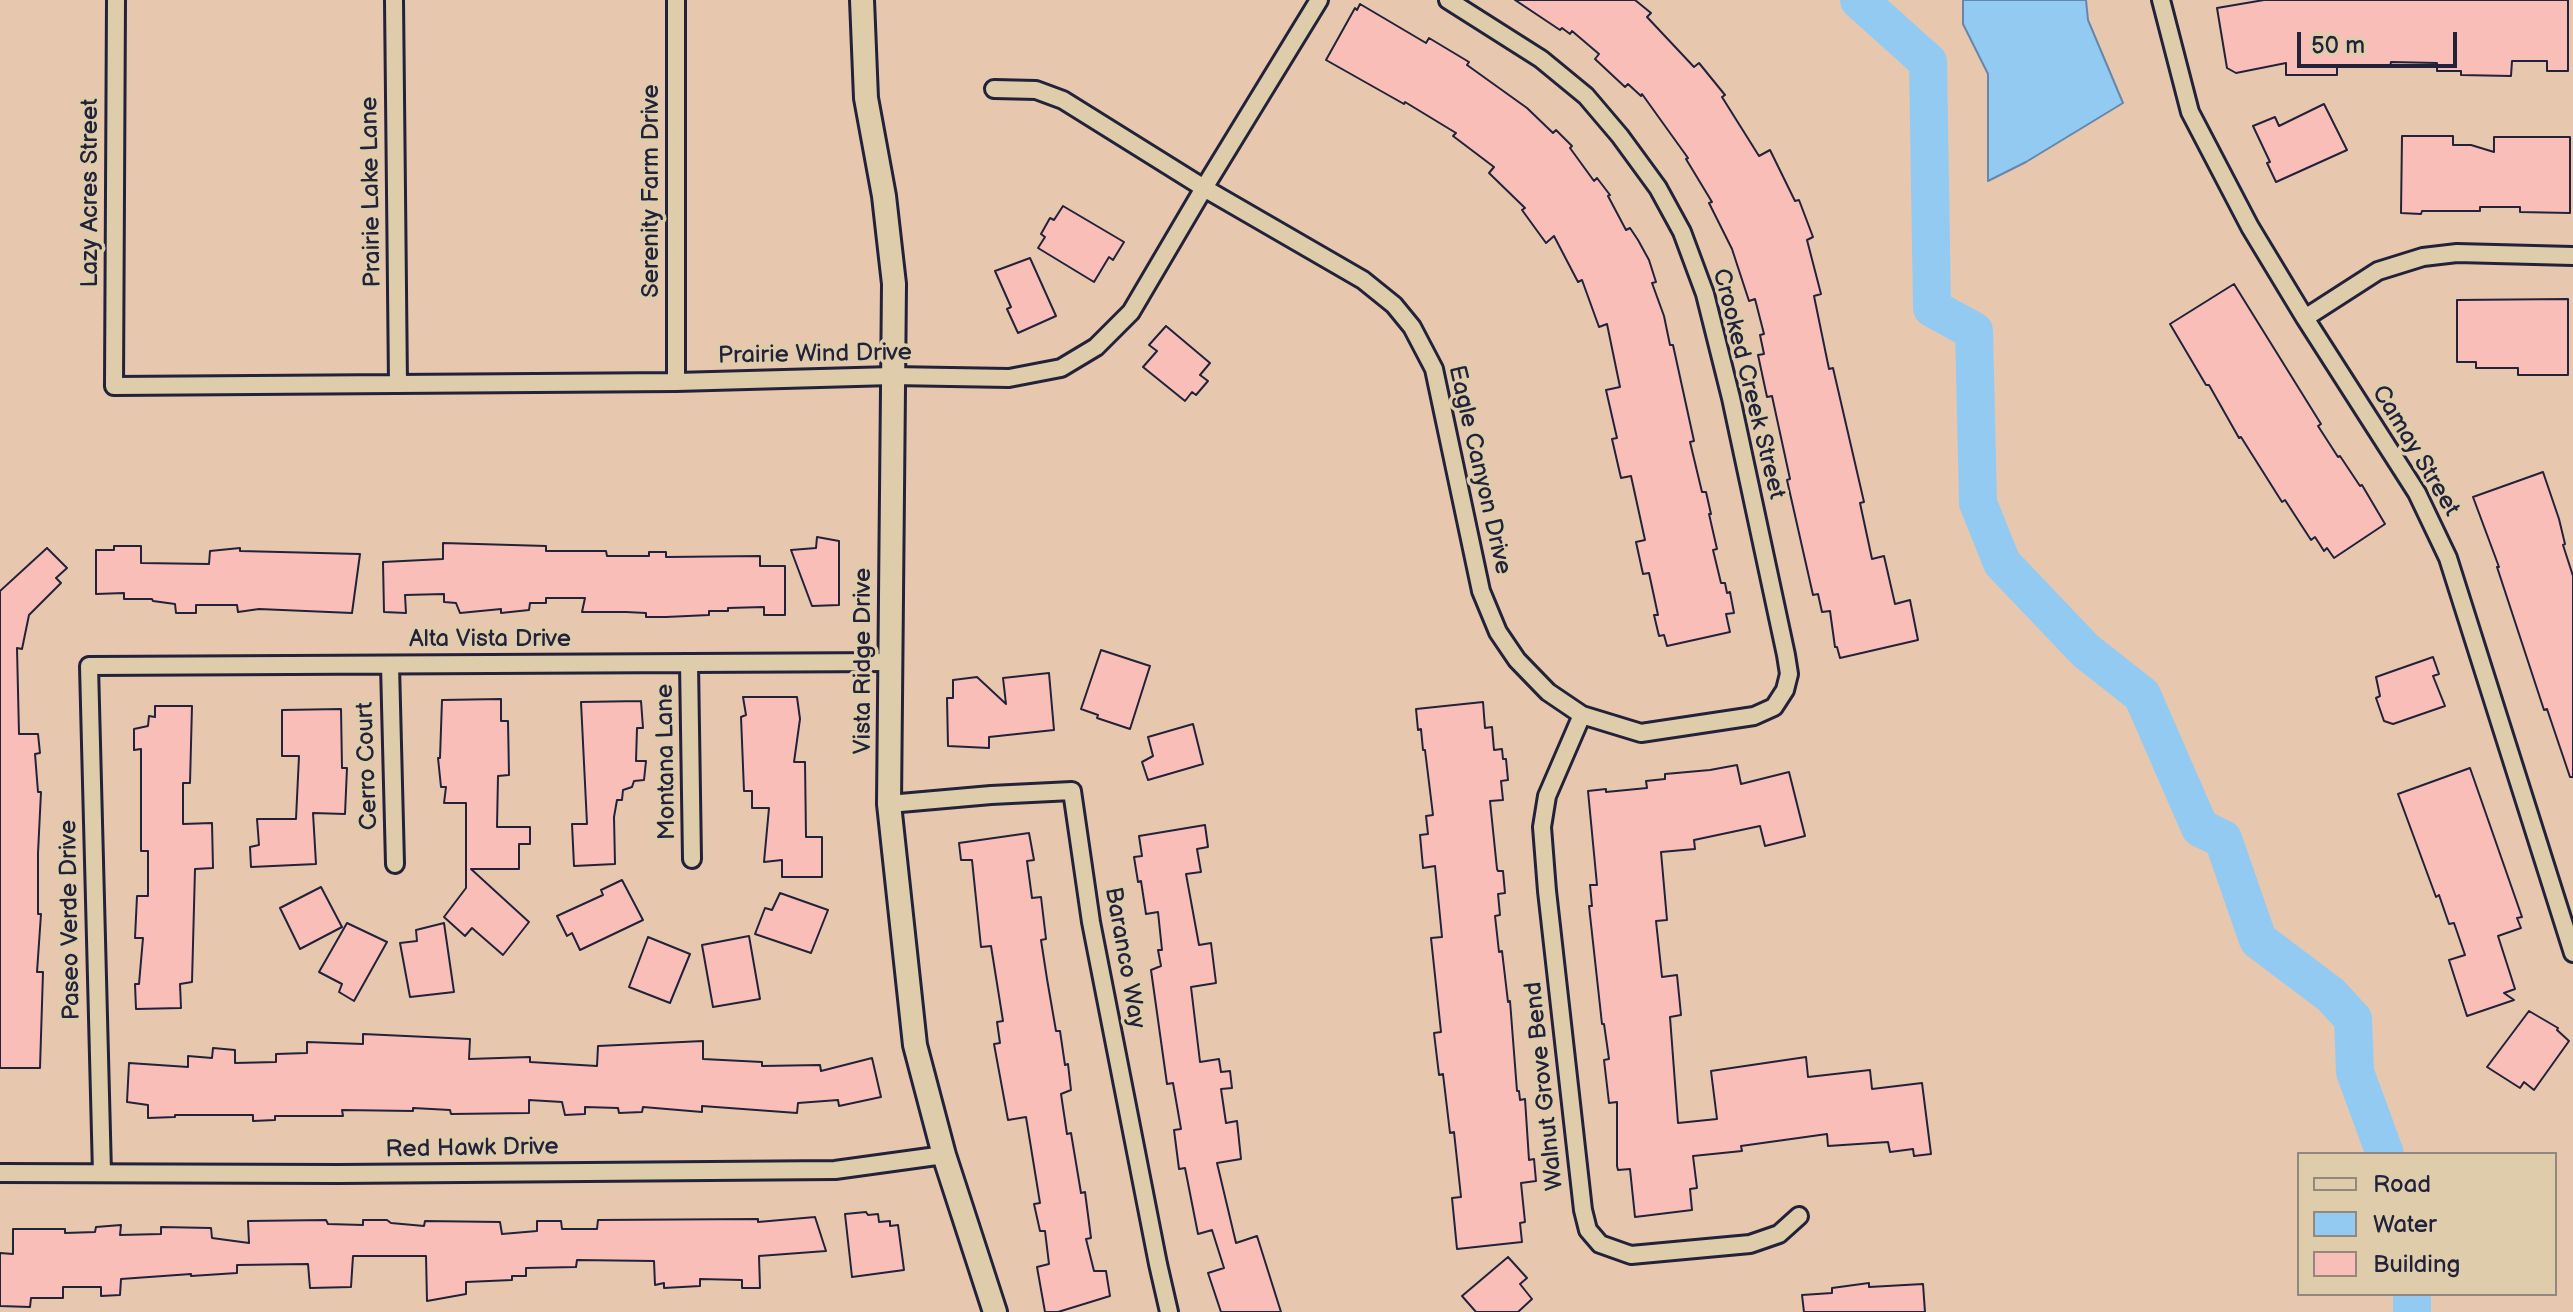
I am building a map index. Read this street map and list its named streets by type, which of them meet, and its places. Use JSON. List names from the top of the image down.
{
  "streets": {
    "street": [
      "Serenity Farm Drive",
      "Prairie Lake Lane",
      "Lazy Acres Street",
      "Prairie Wind Drive",
      "Crooked Creek Street",
      "Camay Street",
      "Eagle Canyon Drive",
      "Alta Vista Drive",
      "Vista Ridge Drive",
      "Montana Lane",
      "Cerro Court",
      "Paseo Verde Drive",
      "Baranco Way",
      "Walnut Grove Bend",
      "Red Hawk Drive"
    ]
  },
  "crossings": [
    ["Serenity Farm Drive", "Prairie Wind Drive"],
    ["Prairie Lake Lane", "Prairie Wind Drive"],
    ["Lazy Acres Street", "Prairie Wind Drive"],
    ["Prairie Wind Drive", "Eagle Canyon Drive"],
    ["Prairie Wind Drive", "Vista Ridge Drive"],
    ["Crooked Creek Street", "Eagle Canyon Drive"],
    ["Eagle Canyon Drive", "Walnut Grove Bend"],
    ["Alta Vista Drive", "Vista Ridge Drive"],
    ["Alta Vista Drive", "Montana Lane"],
    ["Alta Vista Drive", "Cerro Court"],
    ["Alta Vista Drive", "Paseo Verde Drive"],
    ["Vista Ridge Drive", "Baranco Way"],
    ["Vista Ridge Drive", "Red Hawk Drive"],
    ["Paseo Verde Drive", "Red Hawk Drive"]
  ],
  "legend": ["Road", "Water", "Building"],
  "scale_bar": "50 m"
}
